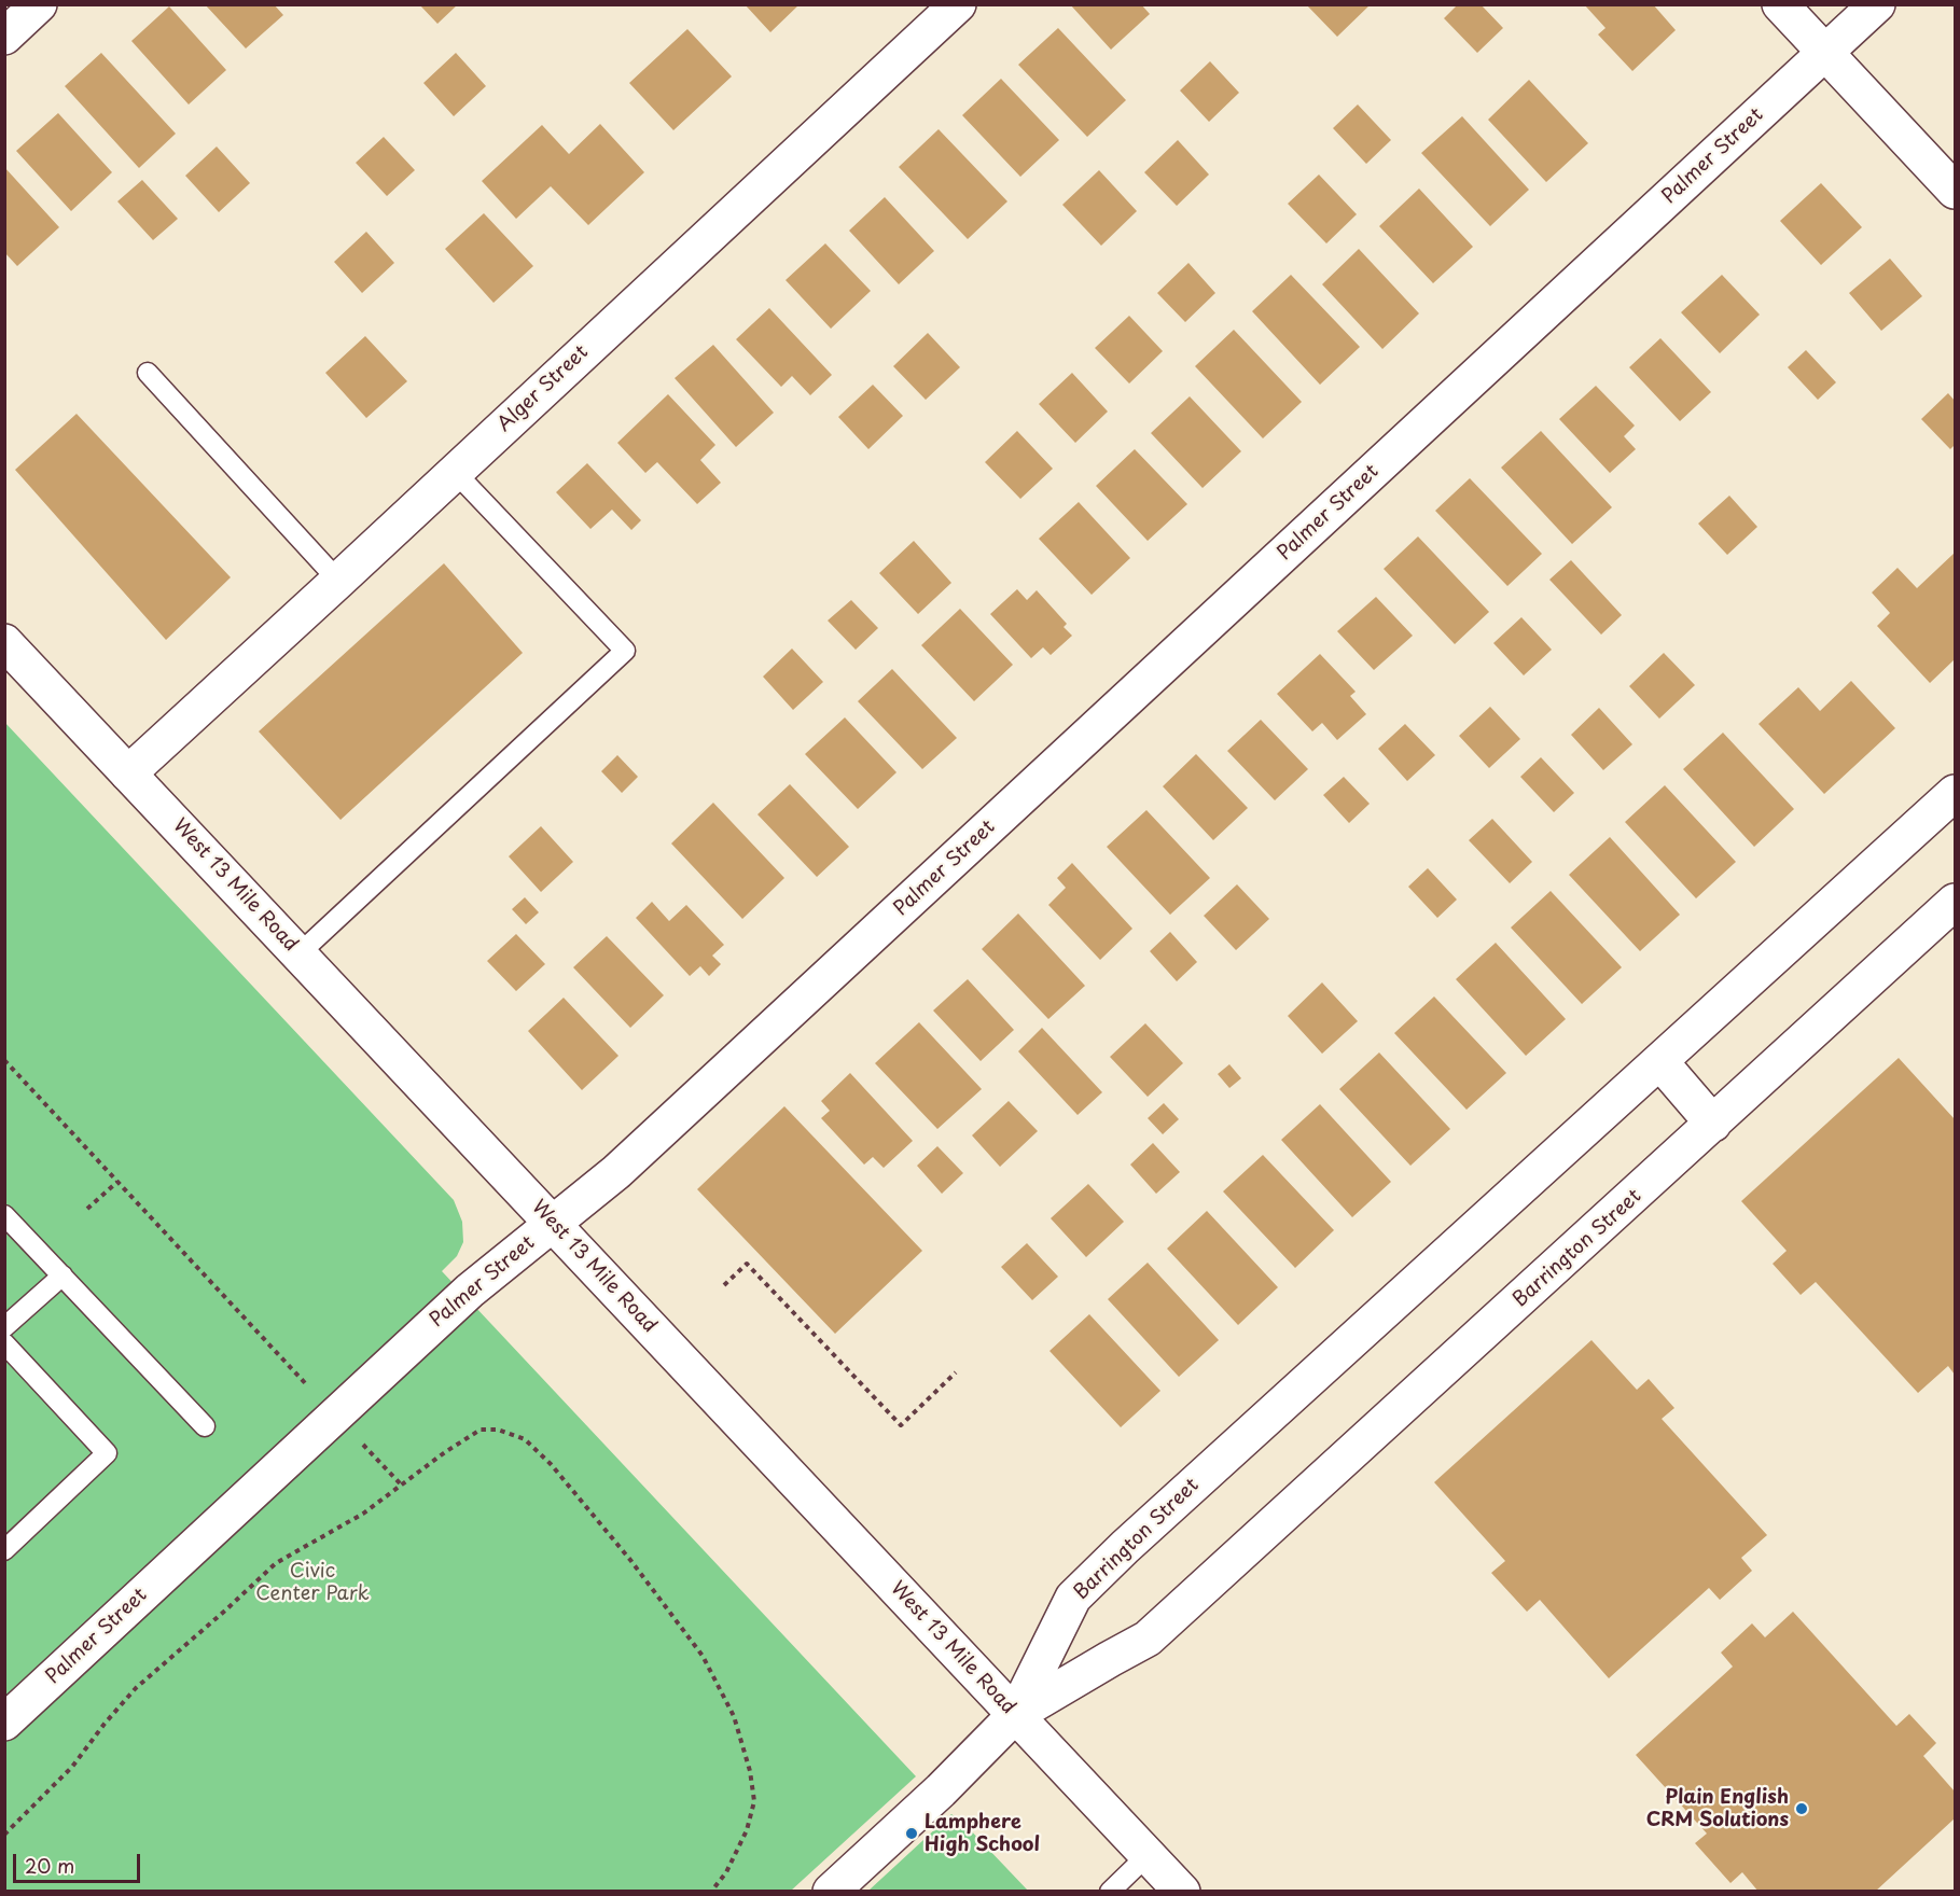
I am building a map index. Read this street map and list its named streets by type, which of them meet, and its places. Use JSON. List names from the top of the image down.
{
  "streets": {
    "street": [
      "Palmer Street",
      "Alger Street",
      "West 13 Mile Road",
      "Barrington Street"
    ]
  },
  "crossings": [
    ["Palmer Street", "West 13 Mile Road"],
    ["Alger Street", "West 13 Mile Road"],
    ["West 13 Mile Road", "Barrington Street"]
  ],
  "parks": ["Civic Center Park"],
  "places": ["Plain English CRM Solutions", "Lamphere High School"],
  "scale_bar": "20 m"
}
